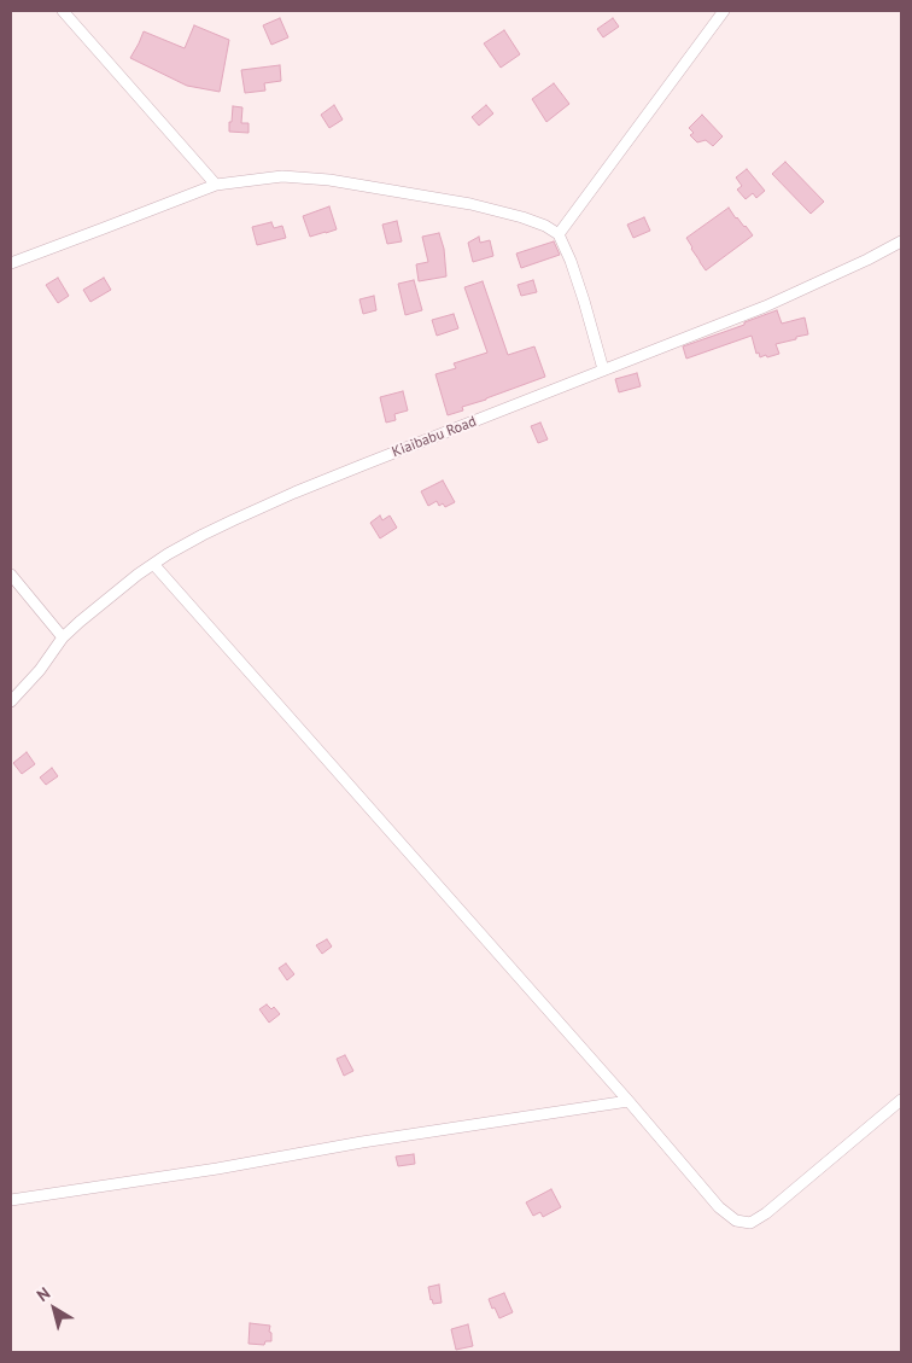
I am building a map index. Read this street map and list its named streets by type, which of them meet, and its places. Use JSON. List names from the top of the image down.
{
  "streets": {
    "street": ["Kiaibabu Road"]
  },
  "north": "top left"
}
